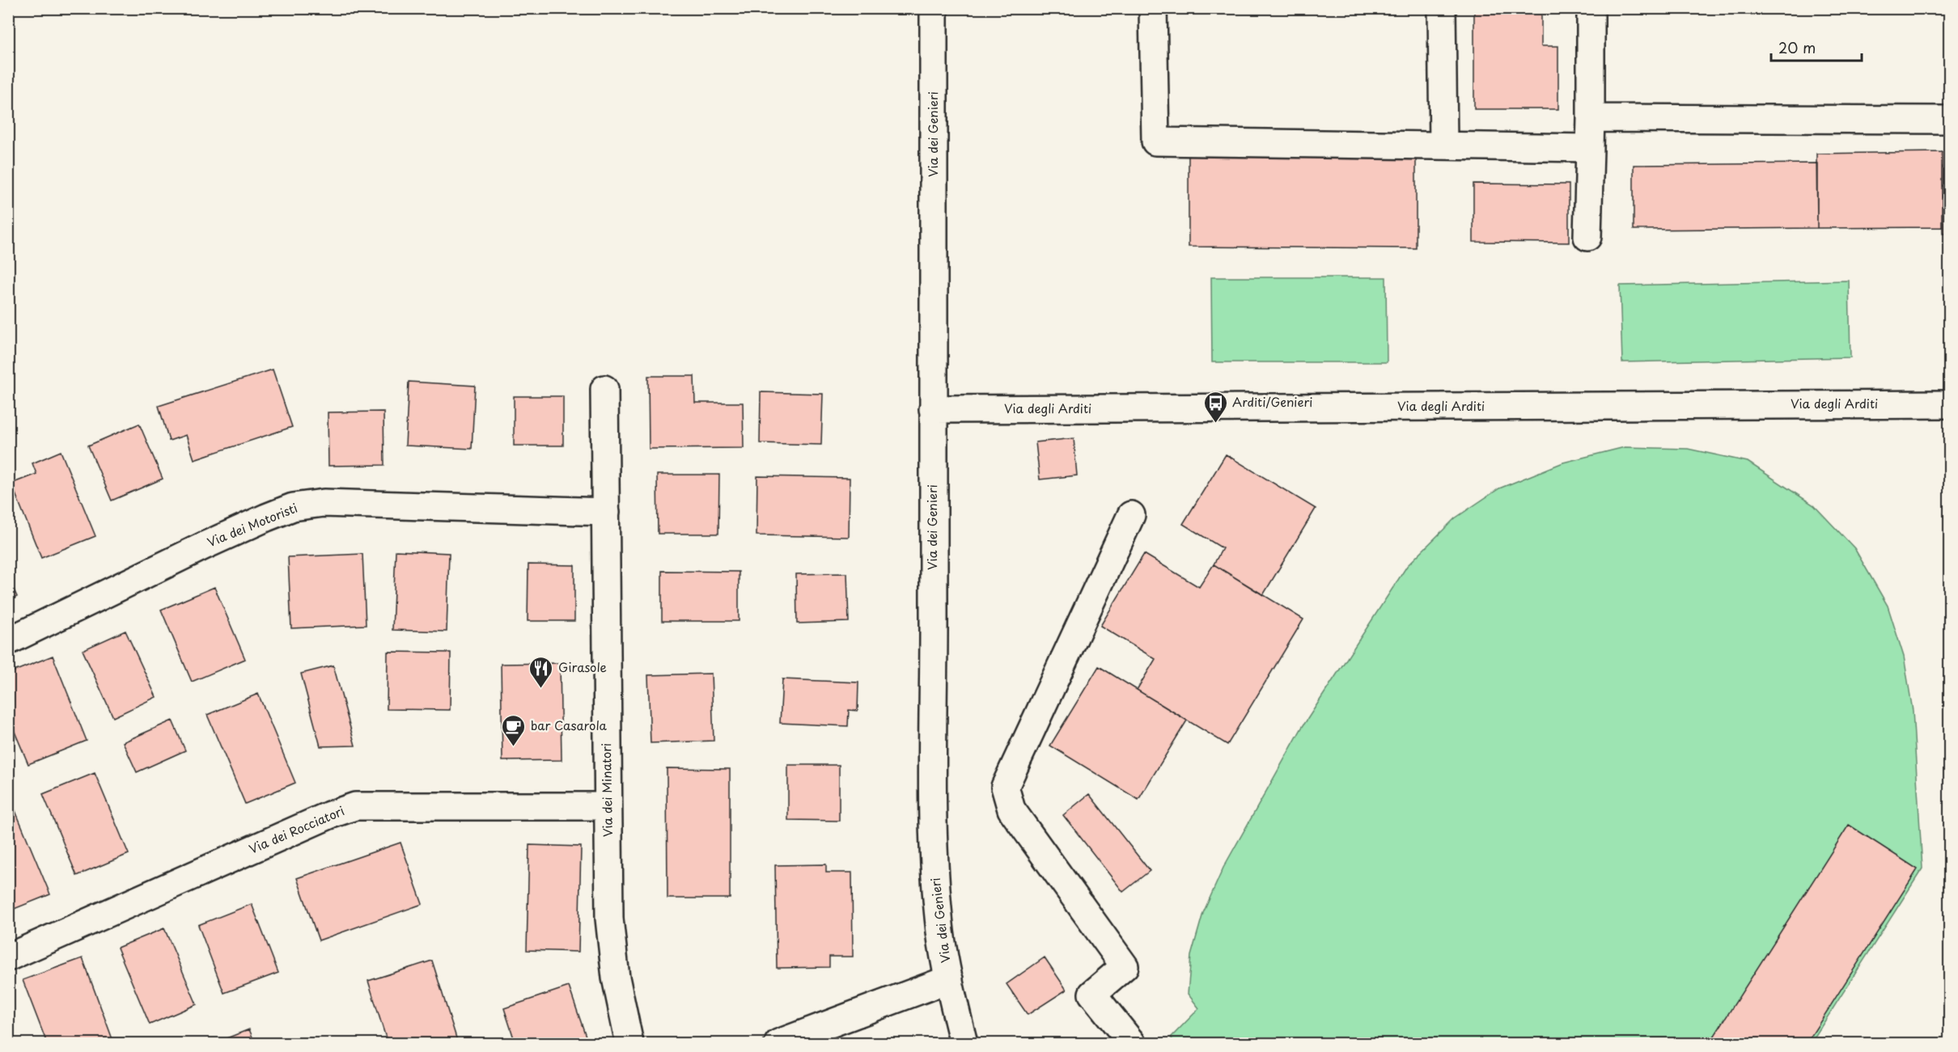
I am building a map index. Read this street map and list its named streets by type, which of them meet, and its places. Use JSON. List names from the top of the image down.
{
  "streets": {
    "street": [
      "Via dei Genieri",
      "Via degli Arditi",
      "Via dei Motoristi",
      "Via dei Minatori",
      "Via dei Rocciatori"
    ]
  },
  "crossings": [
    ["Via dei Genieri", "Via degli Arditi"],
    ["Via dei Motoristi", "Via dei Minatori"],
    ["Via dei Minatori", "Via dei Rocciatori"]
  ],
  "places": {
    "bus stop": ["Arditi/Genieri"],
    "restaurant": ["Girasole"],
    "cafe": ["bar Casarola"]
  },
  "scale_bar": "20 m"
}
